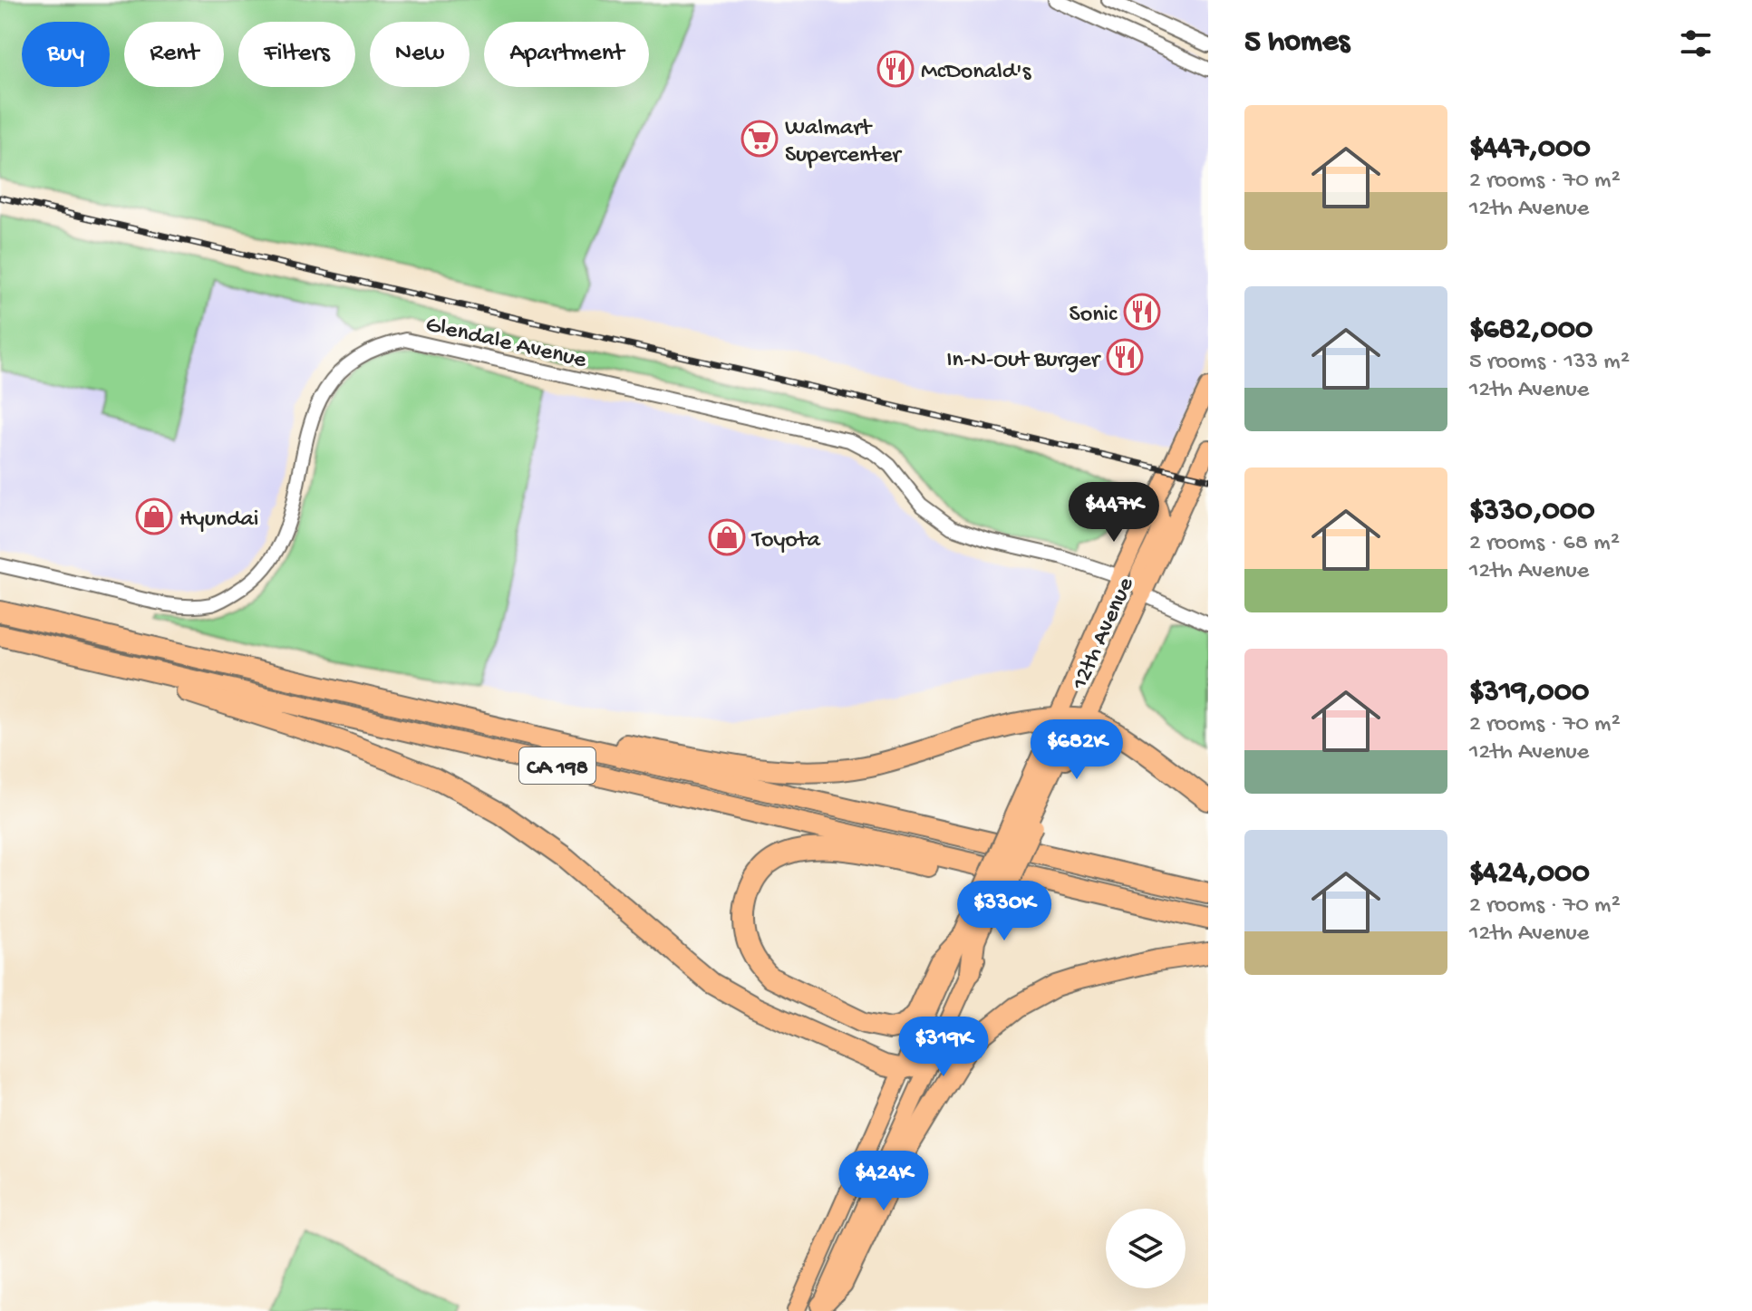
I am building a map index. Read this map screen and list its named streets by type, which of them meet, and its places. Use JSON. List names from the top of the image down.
{
  "streets": {
    "highway": ["CA 198"],
    "main road": ["12th Avenue"],
    "street": ["Glendale Avenue"]
  },
  "crossings": [
    ["Glendale Avenue", "12th Avenue"]
  ],
  "places": {
    "restaurant": ["McDonald's", "Sonic", "In-N-Out Burger"],
    "supermarket": ["Walmart Supercenter"],
    "shop": ["Hyundai", "Toyota"]
  },
  "page": {
    "heading": "5 homes",
    "chip": [
      "Buy",
      "Rent",
      "Filters",
      "New",
      "Apartment"
    ],
    "list": [
      {
        "name": "$447,000",
        "note": "2 rooms · 70 m² · 12th Avenue"
      },
      {
        "name": "$682,000",
        "note": "5 rooms · 133 m² · 12th Avenue"
      },
      {
        "name": "$330,000",
        "note": "2 rooms · 68 m² · 12th Avenue"
      },
      {
        "name": "$319,000",
        "note": "2 rooms · 70 m² · 12th Avenue"
      },
      {
        "name": "$424,000",
        "note": "2 rooms · 70 m² · 12th Avenue"
      }
    ],
    "price": [
      "$447K",
      "$682K",
      "$330K",
      "$319K",
      "$424K"
    ]
  }
}
